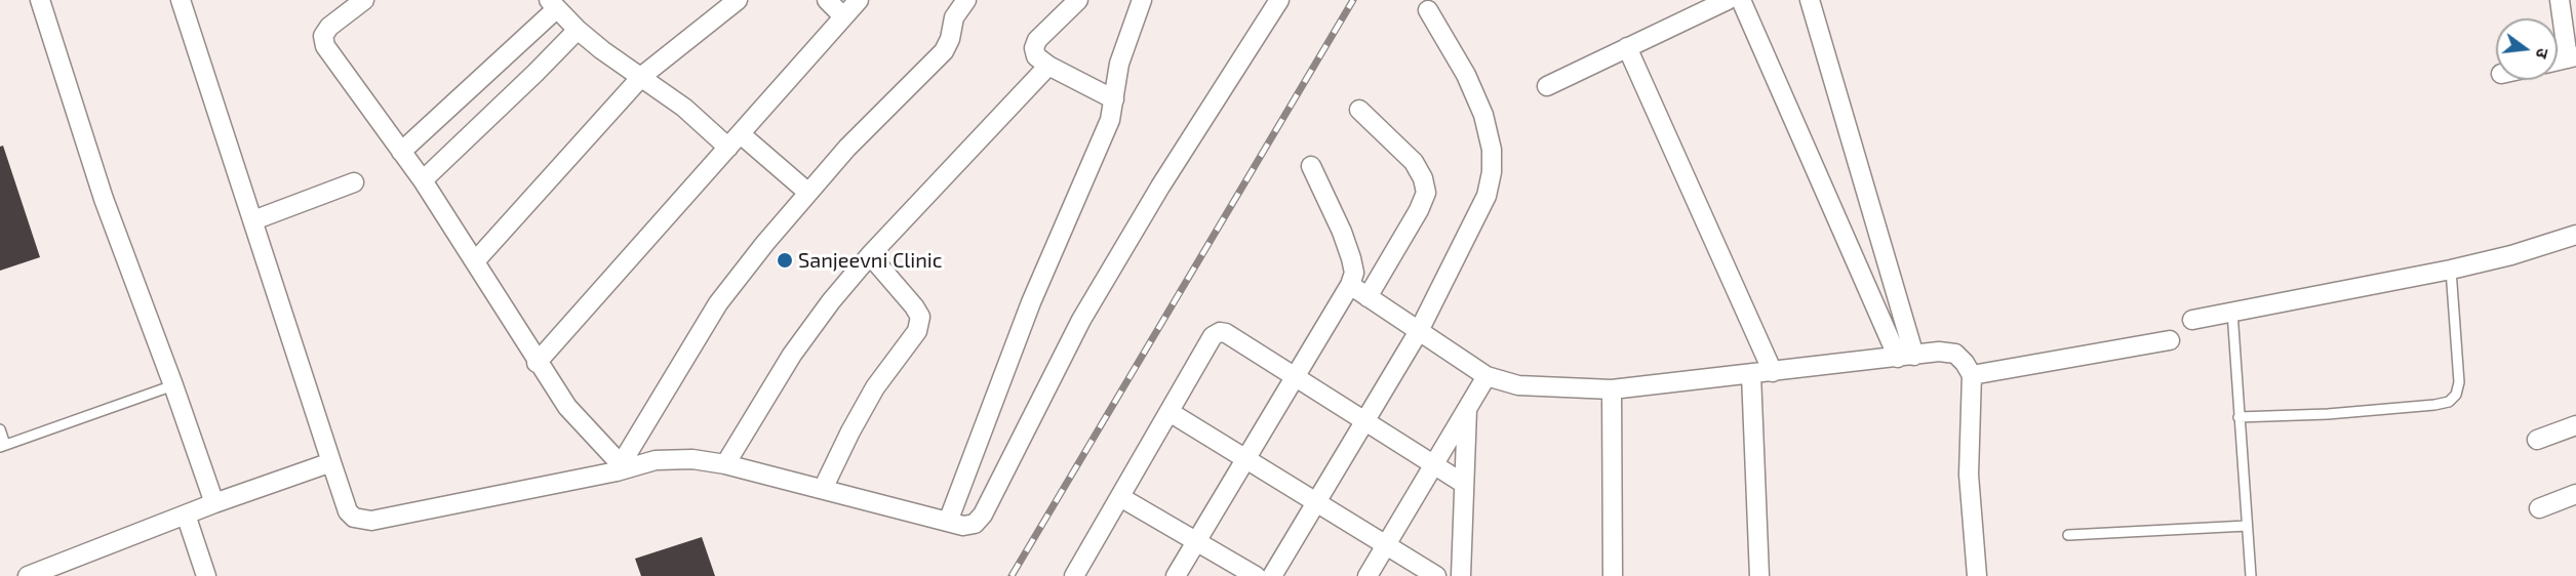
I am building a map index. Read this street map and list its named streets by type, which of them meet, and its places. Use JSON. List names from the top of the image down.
{
  "places": ["Sanjeevni Clinic"],
  "north": "right"
}
